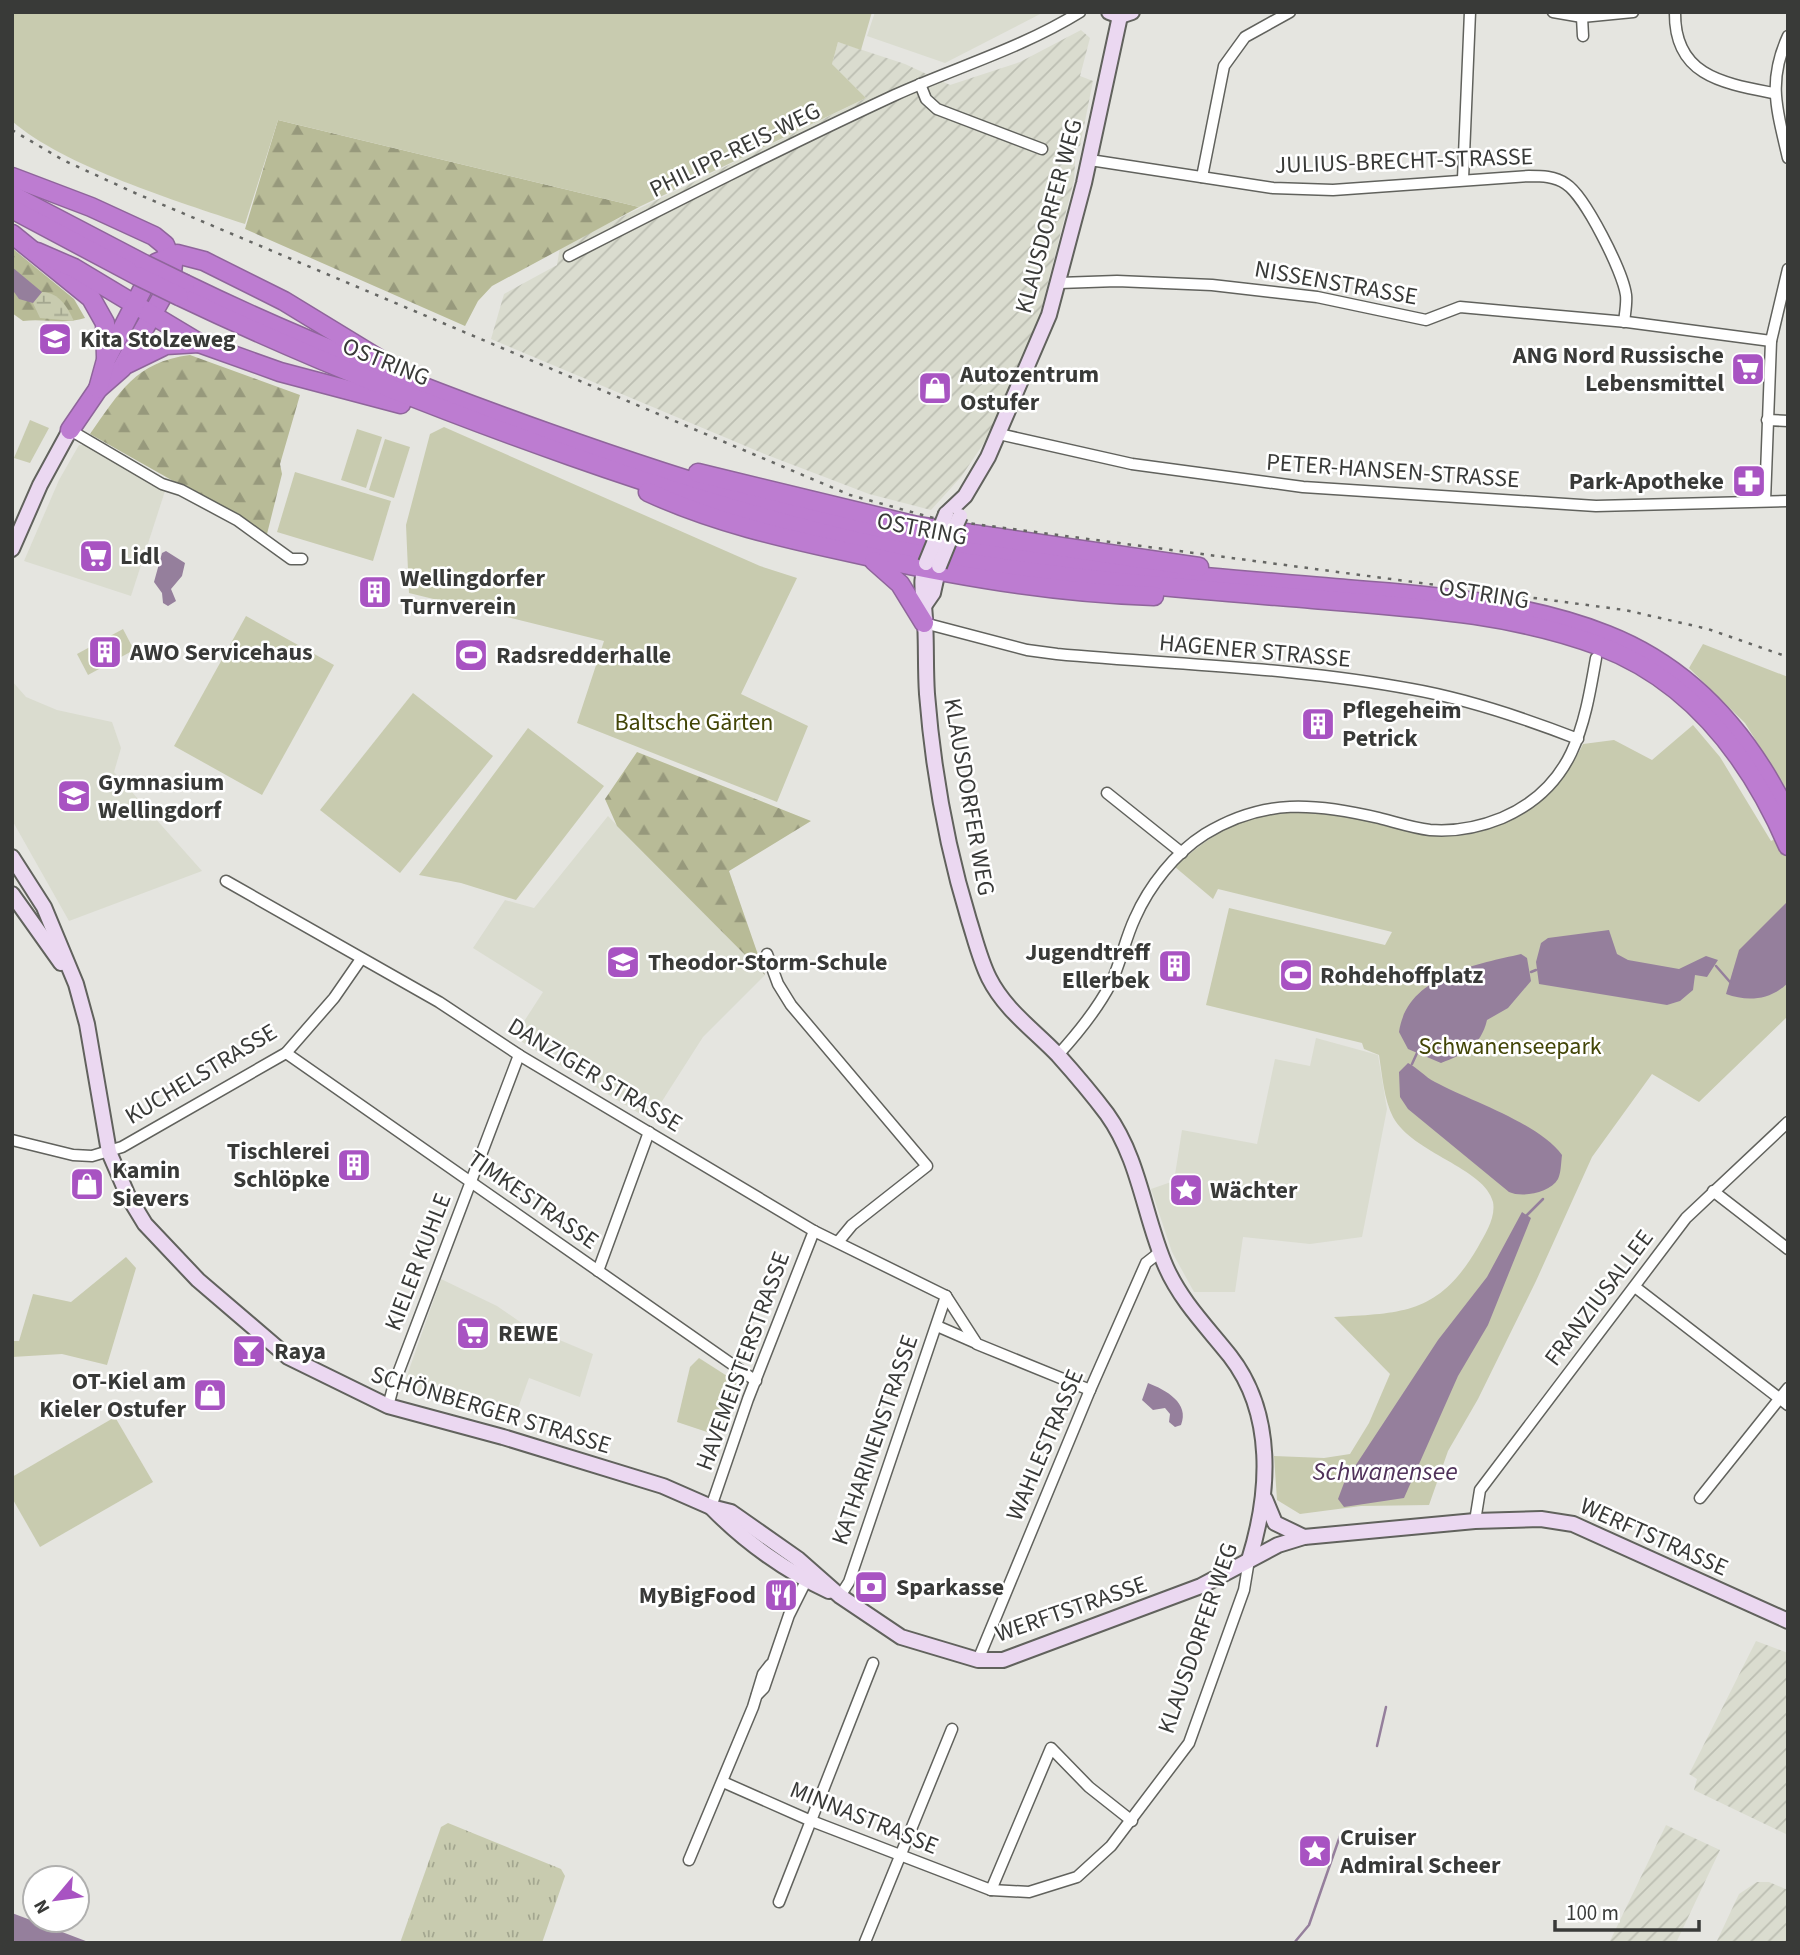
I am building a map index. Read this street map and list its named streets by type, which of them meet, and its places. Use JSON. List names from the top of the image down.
{
  "streets": {
    "highway": ["OSTRING"],
    "main road": ["KLAUSDORFER WEG", "SCHÖNBERGER STRASSE", "WERFTSTRASSE"],
    "street": [
      "PHILIPP-REIS-WEG",
      "JULIUS-BRECHT-STRASSE",
      "NISSENSTRASSE",
      "PETER-HANSEN-STRASSE",
      "HAGENER STRASSE",
      "KUCHELSTRASSE",
      "DANZIGER STRASSE",
      "TIMKESTRASSE",
      "KIELER KUHLE",
      "FRANZIUSALLEE",
      "HAVEMEISTERSTRASSE",
      "KATHARINENSTRASSE",
      "WAHLESTRASSE",
      "MINNASTRASSE"
    ]
  },
  "crossings": [
    ["JULIUS-BRECHT-STRASSE", "KLAUSDORFER WEG"],
    ["JULIUS-BRECHT-STRASSE", "NISSENSTRASSE"],
    ["KLAUSDORFER WEG", "NISSENSTRASSE"],
    ["KLAUSDORFER WEG", "PETER-HANSEN-STRASSE"],
    ["KLAUSDORFER WEG", "HAGENER STRASSE"],
    ["KLAUSDORFER WEG", "WAHLESTRASSE"],
    ["KLAUSDORFER WEG", "WERFTSTRASSE"],
    ["KLAUSDORFER WEG", "MINNASTRASSE"],
    ["KUCHELSTRASSE", "DANZIGER STRASSE"],
    ["KUCHELSTRASSE", "TIMKESTRASSE"],
    ["KUCHELSTRASSE", "SCHÖNBERGER STRASSE"],
    ["DANZIGER STRASSE", "KIELER KUHLE"],
    ["DANZIGER STRASSE", "HAVEMEISTERSTRASSE"],
    ["DANZIGER STRASSE", "KATHARINENSTRASSE"],
    ["TIMKESTRASSE", "KIELER KUHLE"],
    ["TIMKESTRASSE", "HAVEMEISTERSTRASSE"],
    ["KIELER KUHLE", "SCHÖNBERGER STRASSE"],
    ["FRANZIUSALLEE", "WERFTSTRASSE"],
    ["HAVEMEISTERSTRASSE", "SCHÖNBERGER STRASSE"],
    ["SCHÖNBERGER STRASSE", "KATHARINENSTRASSE"],
    ["SCHÖNBERGER STRASSE", "WAHLESTRASSE"],
    ["SCHÖNBERGER STRASSE", "WERFTSTRASSE"],
    ["WAHLESTRASSE", "WERFTSTRASSE"]
  ],
  "water": ["Schwanensee"],
  "parks": ["Baltsche Gärten", "Schwanenseepark"],
  "places": {
    "school or university": ["Kita Stolzeweg", "Gymnasium Wellingdorf", "Theodor-Storm-Schule"],
    "supermarket": ["ANG Nord Russische Lebensmittel", "Lidl", "REWE"],
    "shop": ["Autozentrum Ostufer", "Kamin Sievers", "OT-Kiel am Kieler Ostufer"],
    "pharmacy": ["Park-Apotheke"],
    "building": [
      "Wellingdorfer Turnverein",
      "AWO Servicehaus",
      "Pflegeheim Petrick",
      "Jugendtreff Ellerbek",
      "Tischlerei Schlöpke"
    ],
    "sports": ["Radsredderhalle", "Rohdehoffplatz"],
    "place": ["Wächter", "Cruiser Admiral Scheer"],
    "bar": ["Raya"],
    "bank": ["Sparkasse"],
    "restaurant": ["MyBigFood"]
  },
  "scale_bar": "100 m",
  "north": "bottom left"
}
